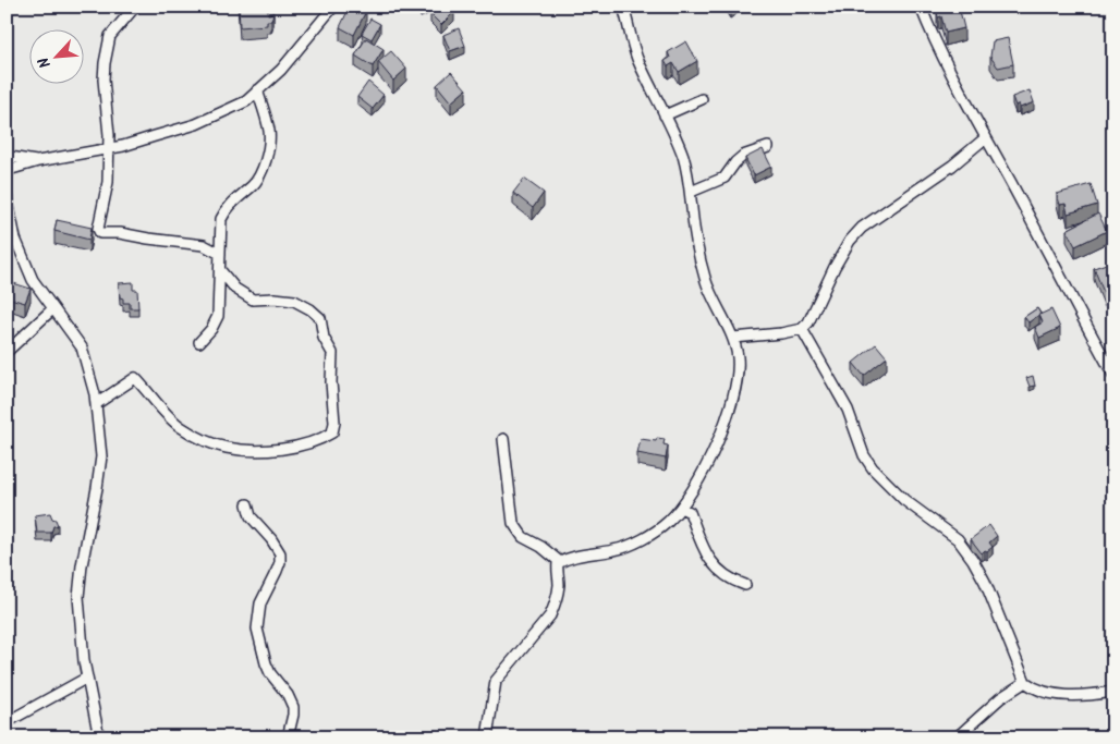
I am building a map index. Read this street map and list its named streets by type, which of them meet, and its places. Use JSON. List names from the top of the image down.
{
  "north": "bottom left"
}
